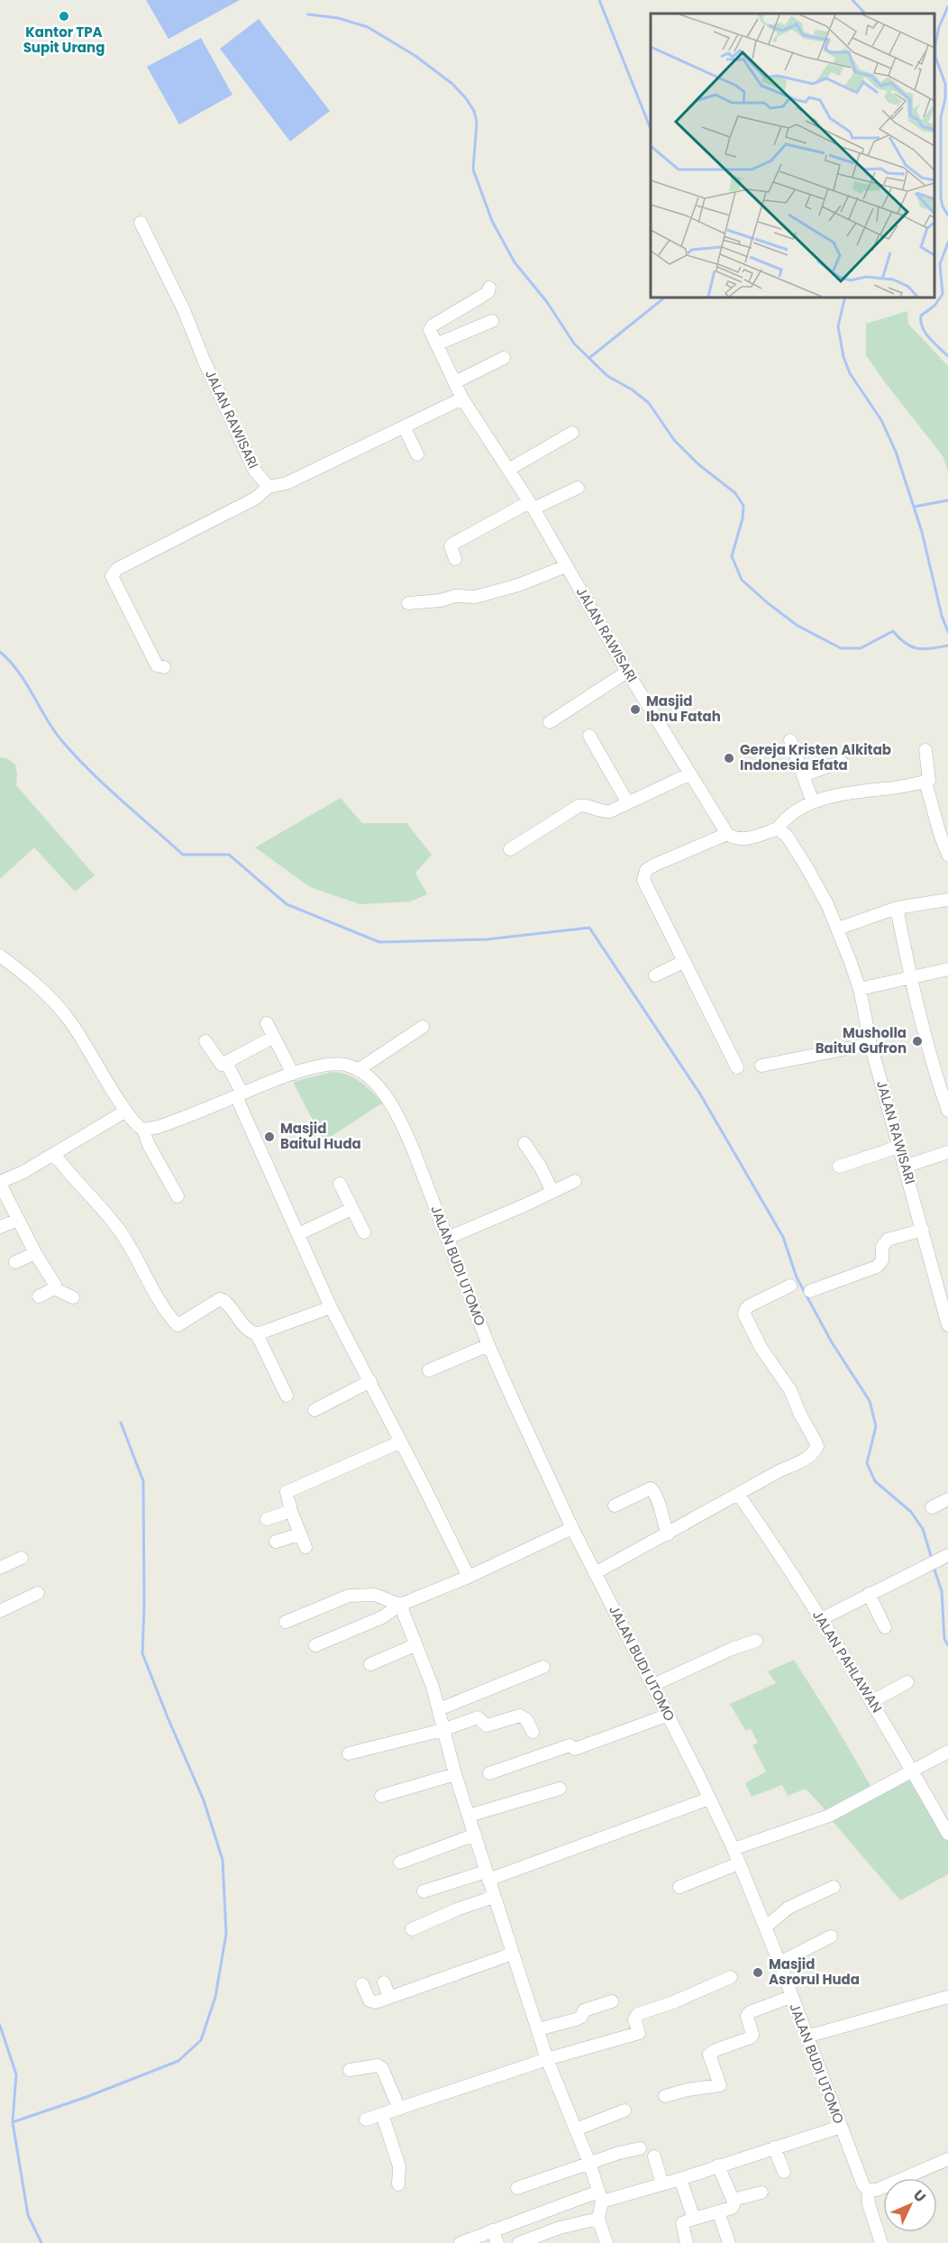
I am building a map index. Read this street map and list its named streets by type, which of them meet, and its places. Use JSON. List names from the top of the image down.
{
  "streets": {
    "street": ["JALAN RAWISARI", "JALAN BUDI UTOMO", "JALAN PAHLAWAN"]
  },
  "places": [
    "Kantor TPA Supit Urang",
    "Masjid Ibnu Fatah",
    "Gereja Kristen Alkitab Indonesia Efata",
    "Musholla Baitul Gufron",
    "Masjid Baitul Huda",
    "Masjid Asrorul Huda"
  ],
  "north": "top right"
}
